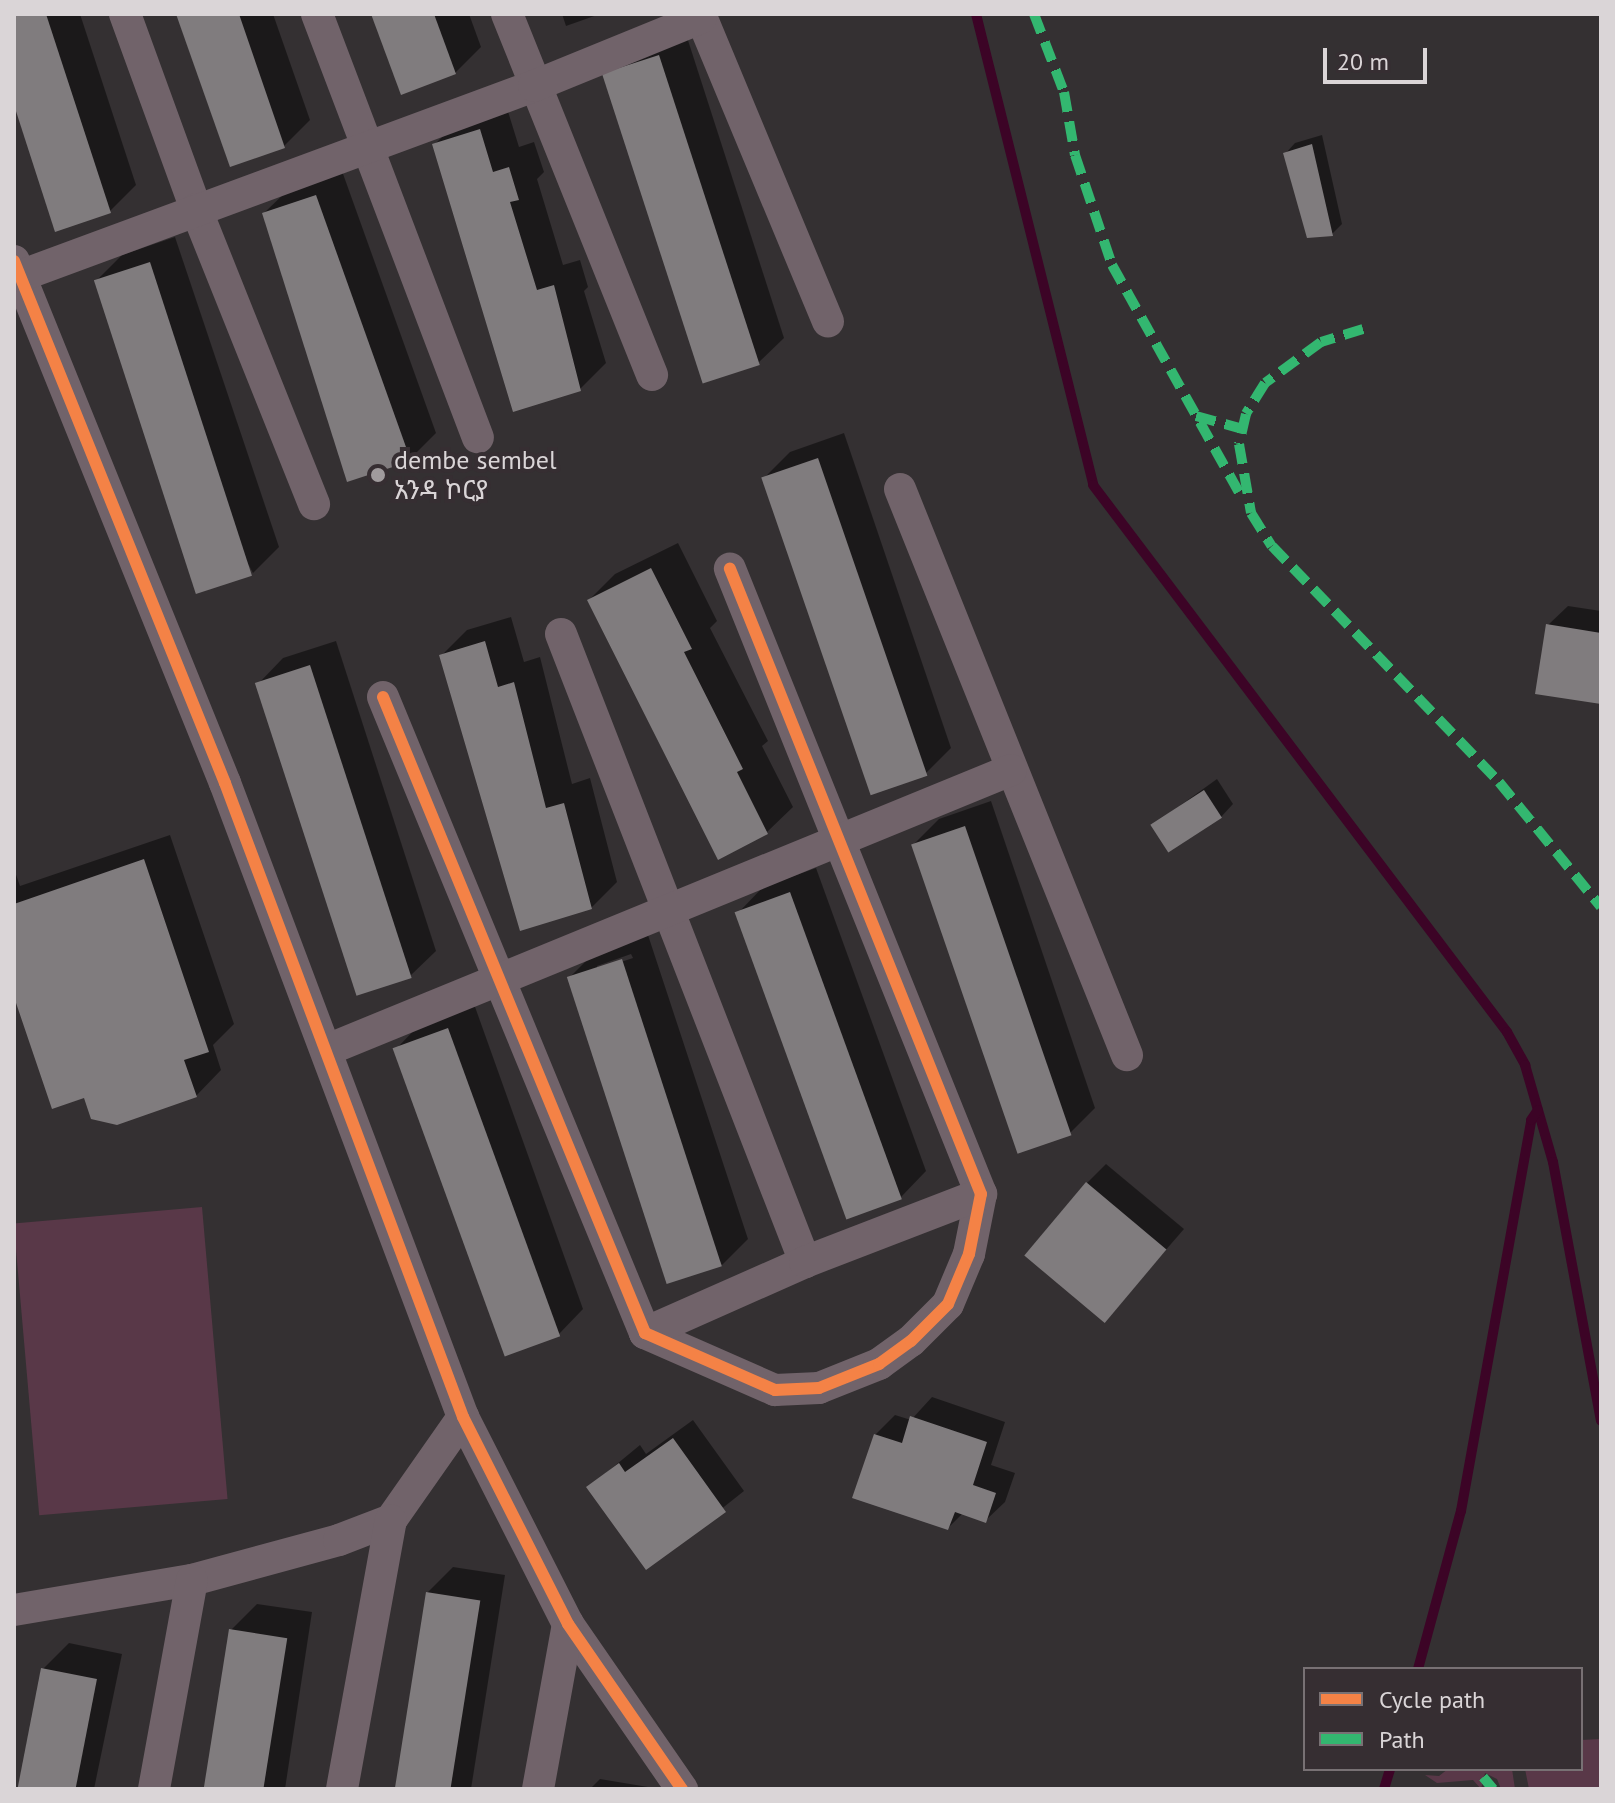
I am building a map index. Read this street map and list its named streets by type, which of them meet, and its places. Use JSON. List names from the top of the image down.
{
  "places": ["dembe sembel አንዳ ኮርያ"],
  "legend": ["Cycle path", "Path"],
  "scale_bar": "20 m"
}
